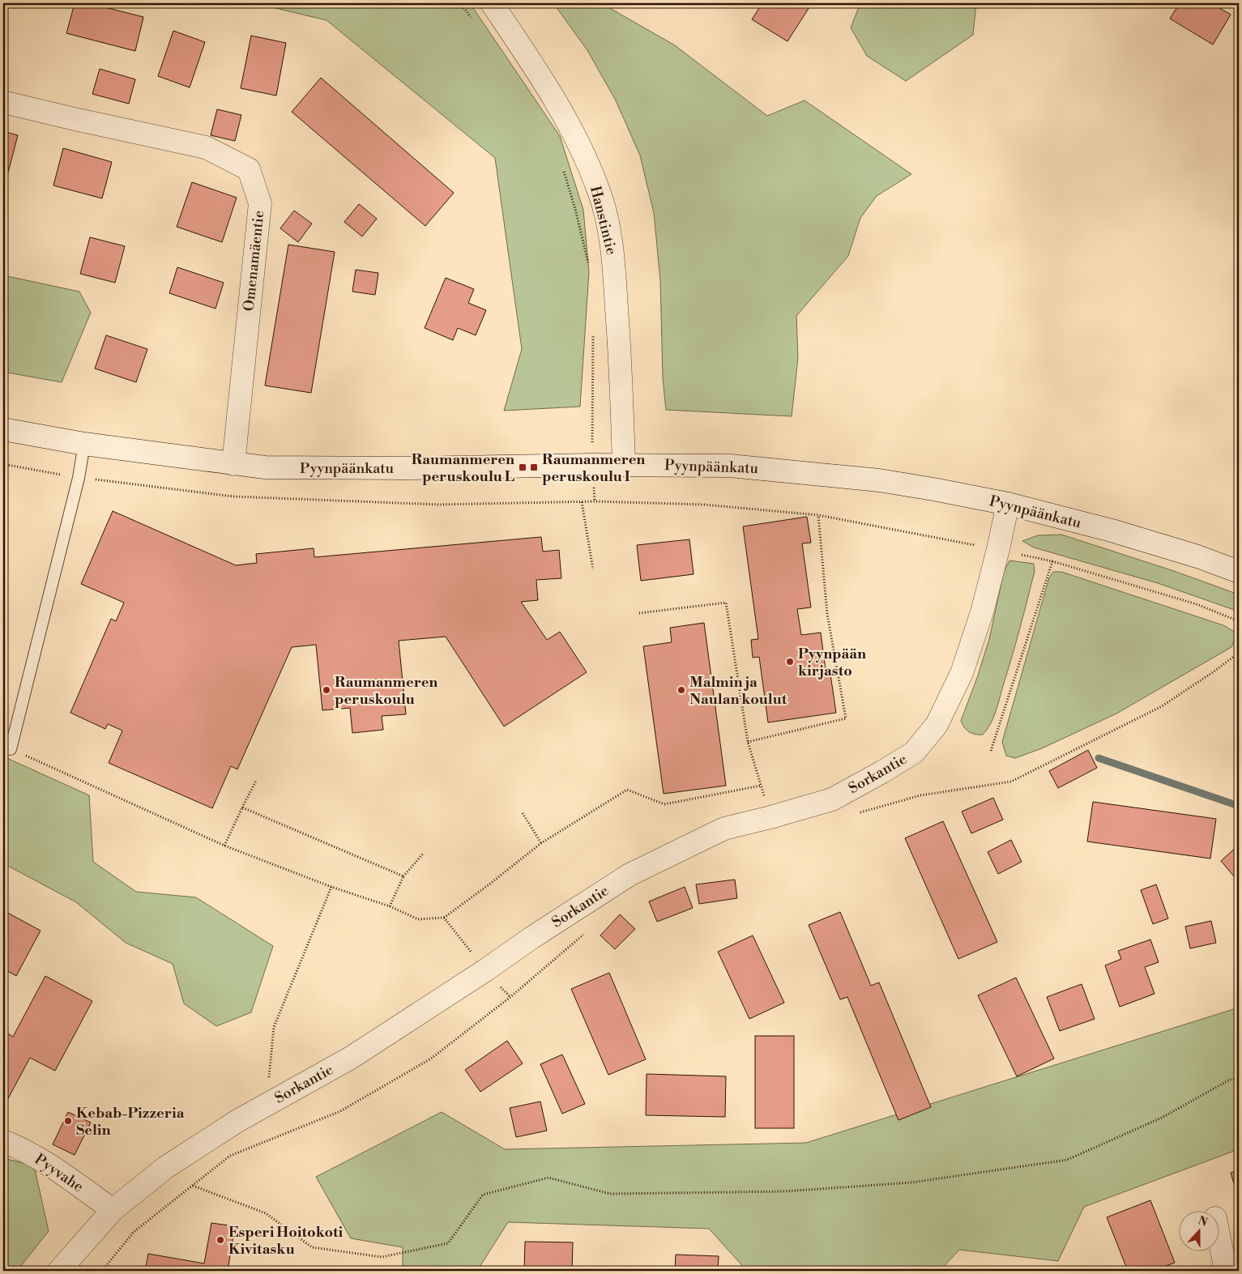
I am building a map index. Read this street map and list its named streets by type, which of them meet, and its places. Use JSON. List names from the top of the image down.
{
  "streets": {
    "street": [
      "Hanstintie",
      "Omenamäentie",
      "Pyynpäänkatu",
      "Sorkantie",
      "Pyyvahe"
    ]
  },
  "crossings": [
    ["Hanstintie", "Pyynpäänkatu"],
    ["Omenamäentie", "Pyynpäänkatu"],
    ["Pyynpäänkatu", "Sorkantie"],
    ["Sorkantie", "Pyyvahe"]
  ],
  "places": {
    "transit": ["Raumanmeren peruskoulu L", "Raumanmeren peruskoulu I"],
    "other": [
      "Pyynpään kirjasto",
      "Raumanmeren peruskoulu",
      "Malmin ja Naulan koulut",
      "Kebab-Pizzeria Selin",
      "Esperi Hoitokoti Kivitasku"
    ]
  },
  "north": "top"
}
